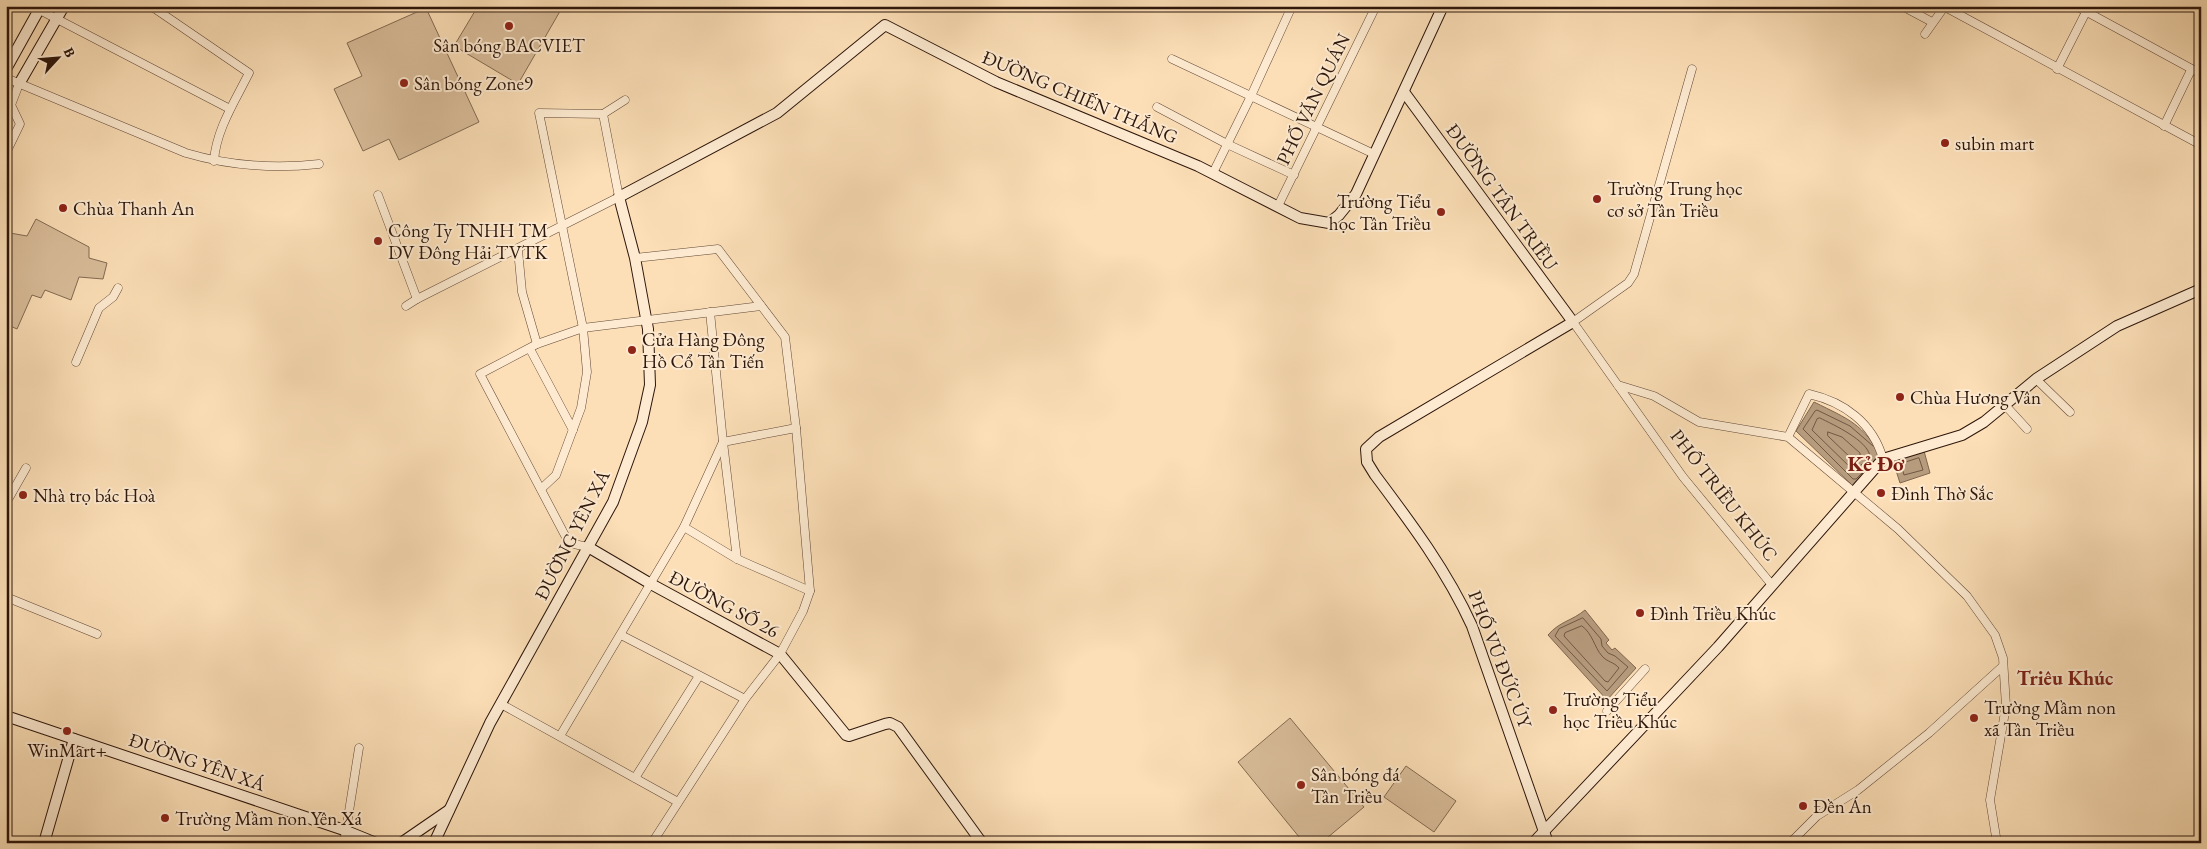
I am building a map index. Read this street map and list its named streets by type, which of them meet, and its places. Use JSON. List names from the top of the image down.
{
  "streets": {
    "street": [
      "ĐƯỜNG CHIẾN THẮNG",
      "PHỐ VĂN QUÁN",
      "ĐƯỜNG TÂN TRIỀU",
      "PHỐ TRIỀU KHÚC",
      "ĐƯỜNG YÊN XÁ",
      "ĐƯỜNG SỐ 26",
      "PHỐ VŨ ĐỨC ÚY"
    ]
  },
  "crossings": [
    ["ĐƯỜNG CHIẾN THẮNG", "PHỐ VĂN QUÁN"],
    ["ĐƯỜNG CHIẾN THẮNG", "ĐƯỜNG TÂN TRIỀU"],
    ["ĐƯỜNG CHIẾN THẮNG", "ĐƯỜNG YÊN XÁ"],
    ["ĐƯỜNG TÂN TRIỀU", "PHỐ TRIỀU KHÚC"],
    ["ĐƯỜNG TÂN TRIỀU", "PHỐ VŨ ĐỨC ÚY"],
    ["ĐƯỜNG YÊN XÁ", "ĐƯỜNG SỐ 26"]
  ],
  "districts": ["Kẻ Đơ", "Triêu Khúc"],
  "places": [
    "Sân bóng BACVIET",
    "Sân bóng Zone9",
    "subin mart",
    "Trường Trung học cơ sở Tân Triều",
    "Chùa Thanh An",
    "Trường Tiểu học Tân Triều",
    "Công Ty TNHH TM DV Đông Hải TVTK",
    "Cửa Hàng Đông Hồ Cổ Tân Tiến",
    "Chùa Hương Vân",
    "Đình Thờ Sắc",
    "Nhà trọ bác Hoà",
    "Đình Triều Khúc",
    "Trường Tiểu học Triều Khúc",
    "Trường Mầm non xã Tân Triều",
    "WinMart+",
    "Sân bóng đá Tân Triều",
    "Đền Án",
    "Trường Mầm non Yên Xá"
  ],
  "north": "top right"
}
